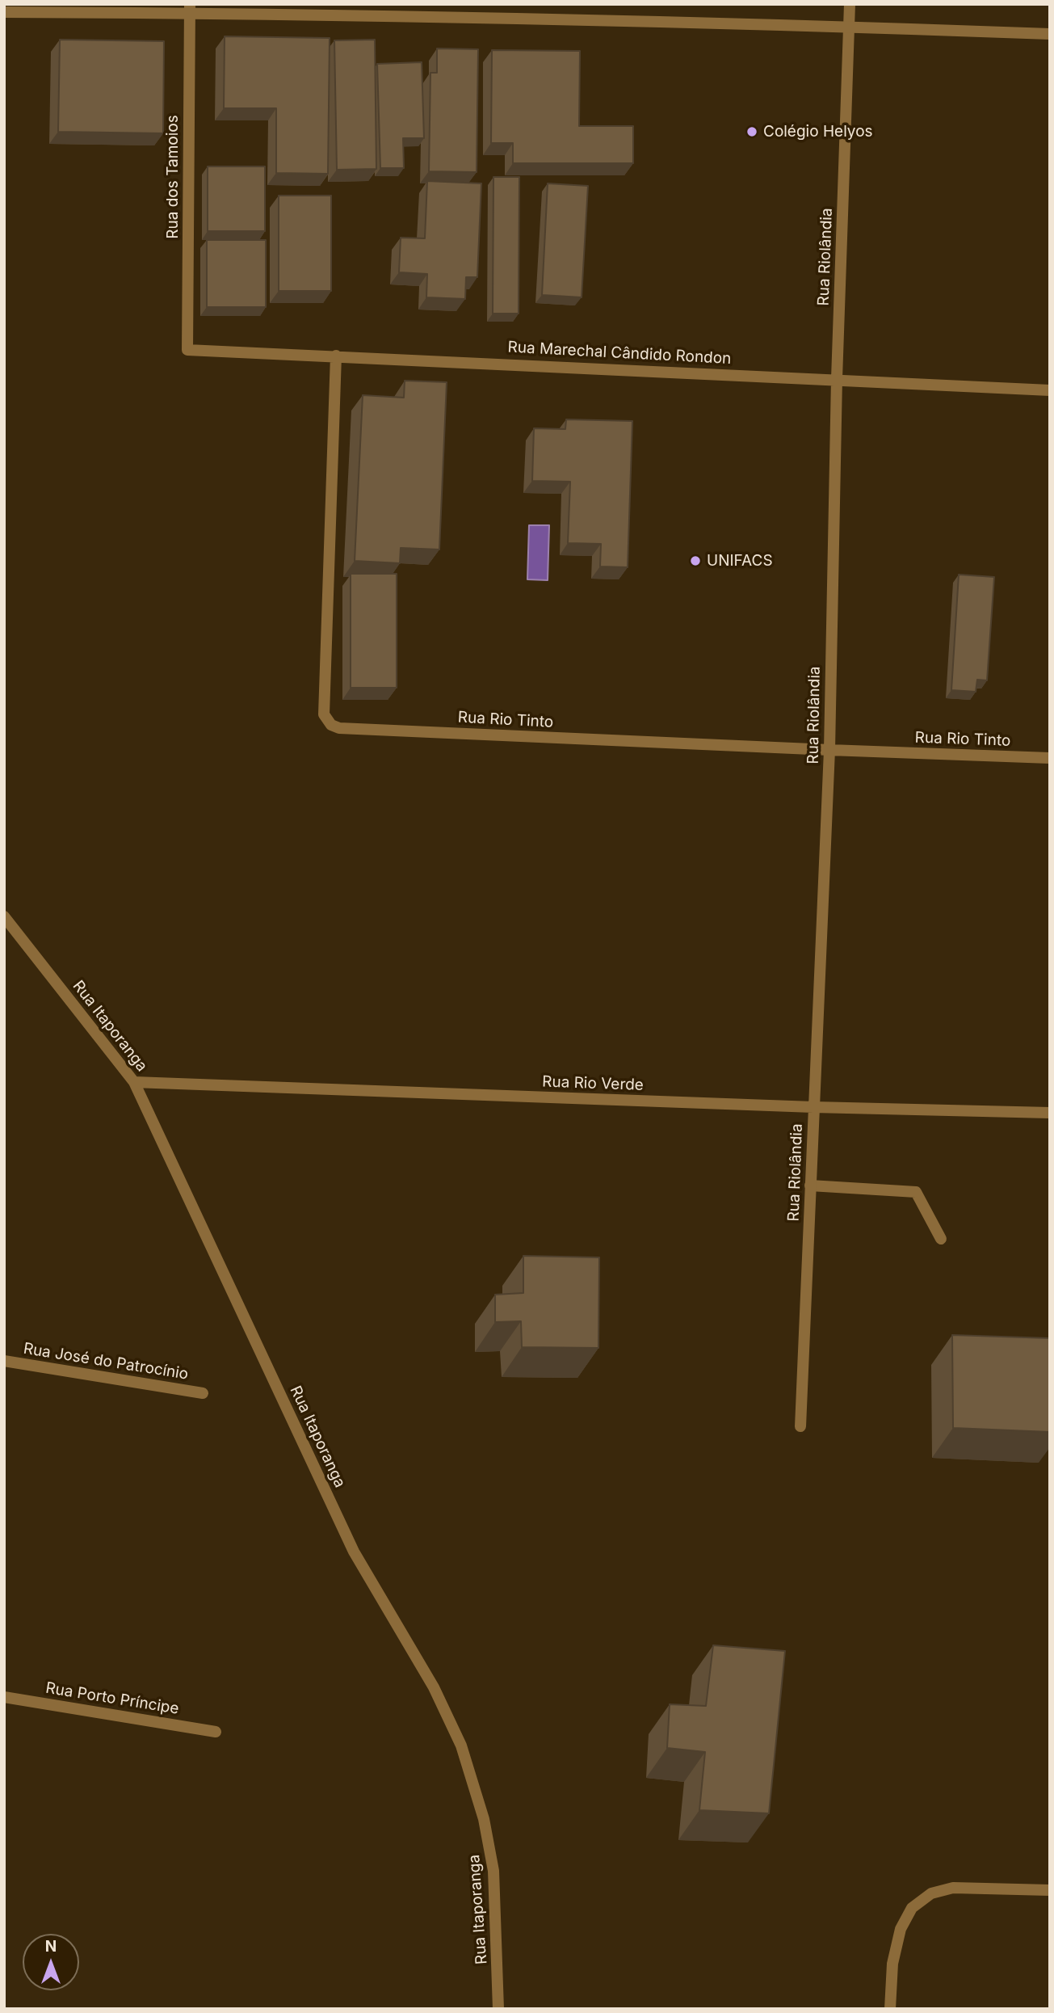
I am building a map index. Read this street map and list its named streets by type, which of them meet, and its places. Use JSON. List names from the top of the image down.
{
  "streets": {
    "street": [
      "Rua dos Tamoios",
      "Rua Riolândia",
      "Rua Marechal Cândido Rondon",
      "Rua Rio Tinto",
      "Rua Itaporanga",
      "Rua Rio Verde",
      "Rua José do Patrocínio",
      "Rua Porto Príncipe"
    ]
  },
  "crossings": [
    ["Rua dos Tamoios", "Rua Marechal Cândido Rondon"],
    ["Rua Riolândia", "Rua Marechal Cândido Rondon"],
    ["Rua Riolândia", "Rua Rio Tinto"],
    ["Rua Riolândia", "Rua Rio Verde"],
    ["Rua Marechal Cândido Rondon", "Rua Rio Tinto"],
    ["Rua Itaporanga", "Rua Rio Verde"]
  ],
  "places": ["Colégio Helyos", "UNIFACS"],
  "north": "top"
}
